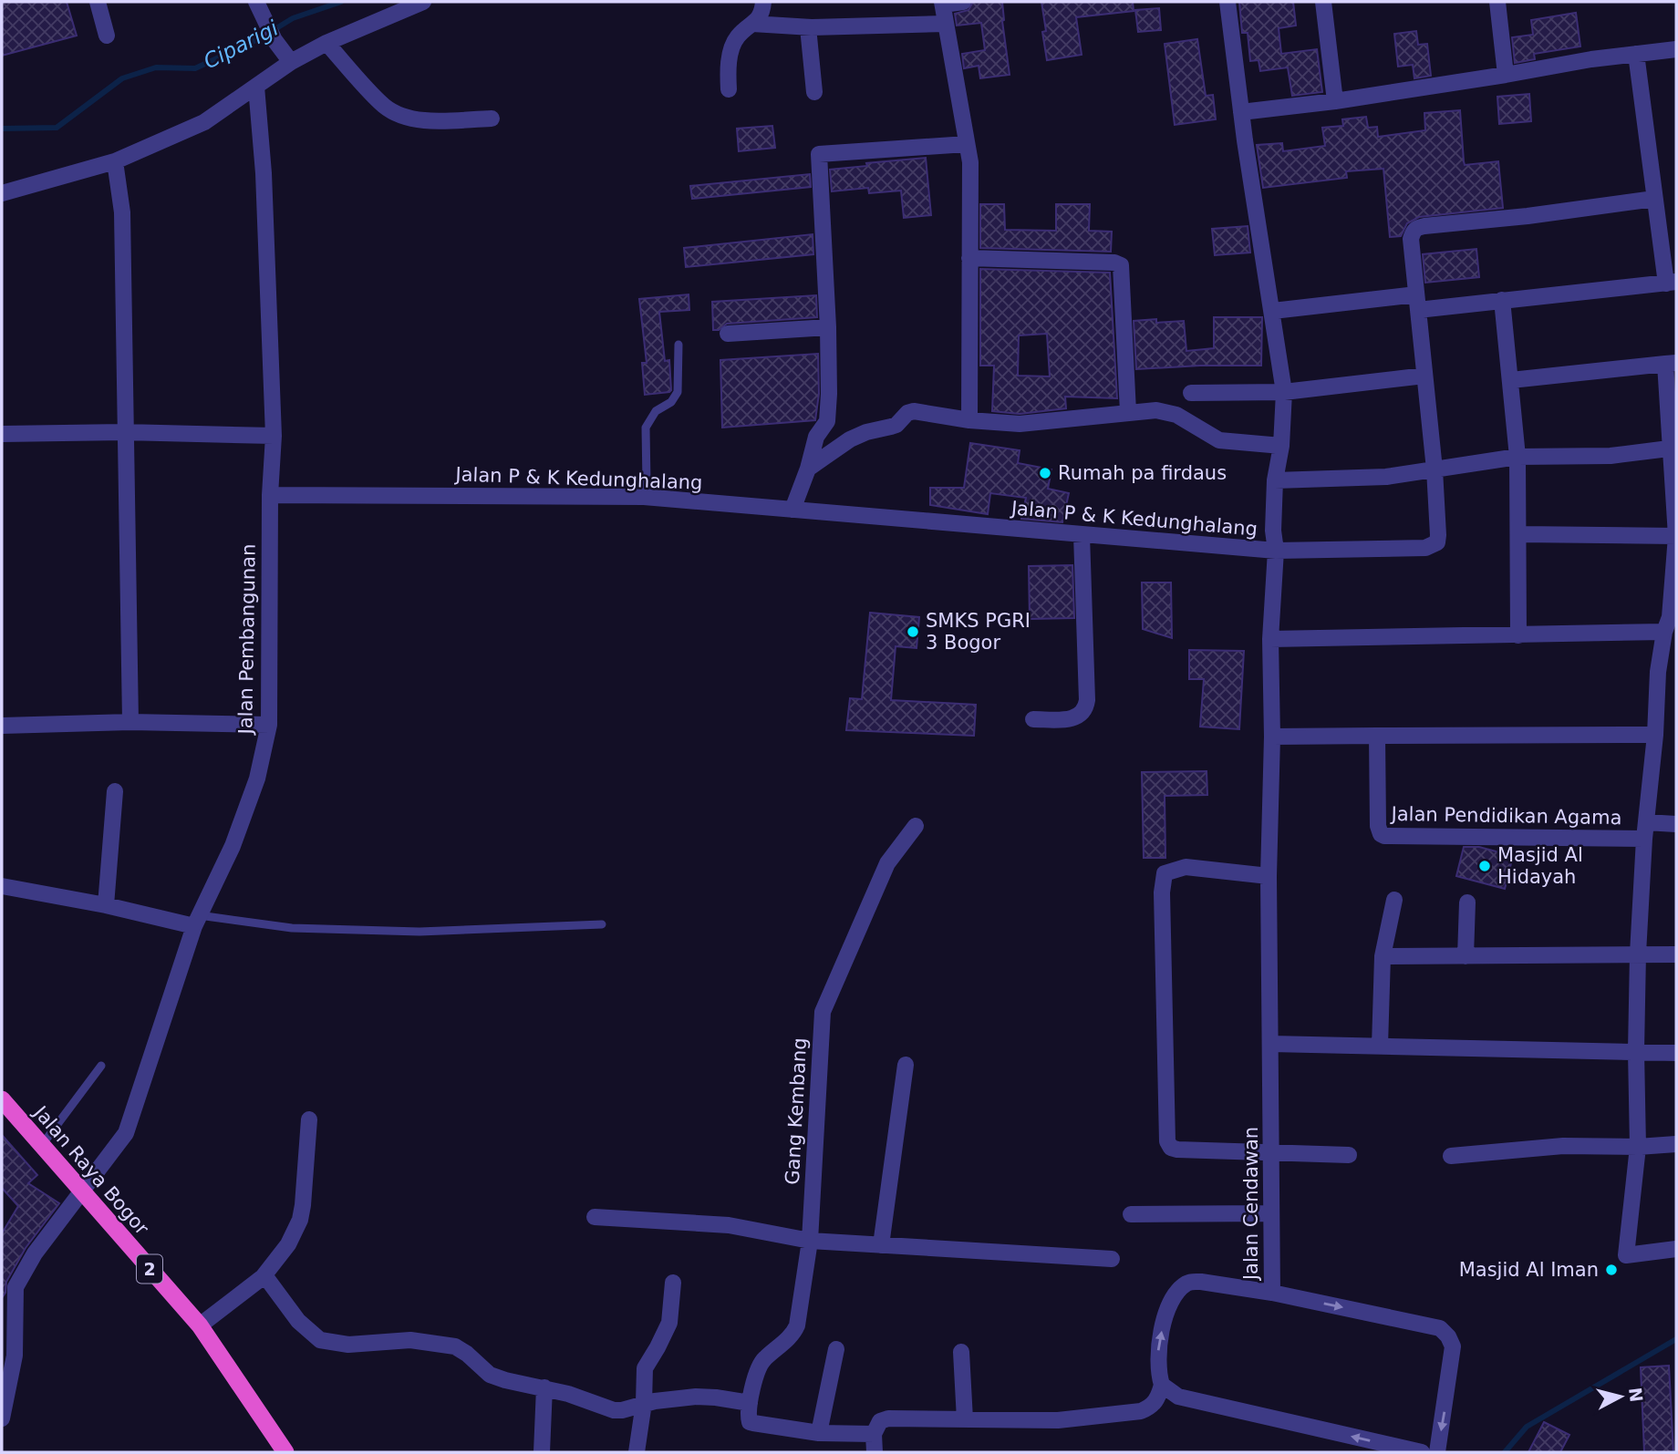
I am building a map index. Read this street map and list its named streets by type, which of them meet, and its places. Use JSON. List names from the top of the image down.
{
  "streets": {
    "highway": ["Jalan Raya Bogor", "2"],
    "street": [
      "Jalan P & K Kedunghalang",
      "Jalan Pembangunan",
      "Jalan Pendidikan Agama",
      "Gang Kembang",
      "Jalan Cendawan"
    ]
  },
  "crossings": [
    ["Jalan P & K Kedunghalang", "Jalan Pembangunan"],
    ["Jalan P & K Kedunghalang", "Jalan Cendawan"],
    ["Jalan Pembangunan", "Jalan Raya Bogor"]
  ],
  "water": ["Ciparigi"],
  "places": [
    "Rumah pa firdaus",
    "SMKS PGRI 3 Bogor",
    "Masjid Al Hidayah",
    "Masjid Al Iman"
  ],
  "north": "right"
}
